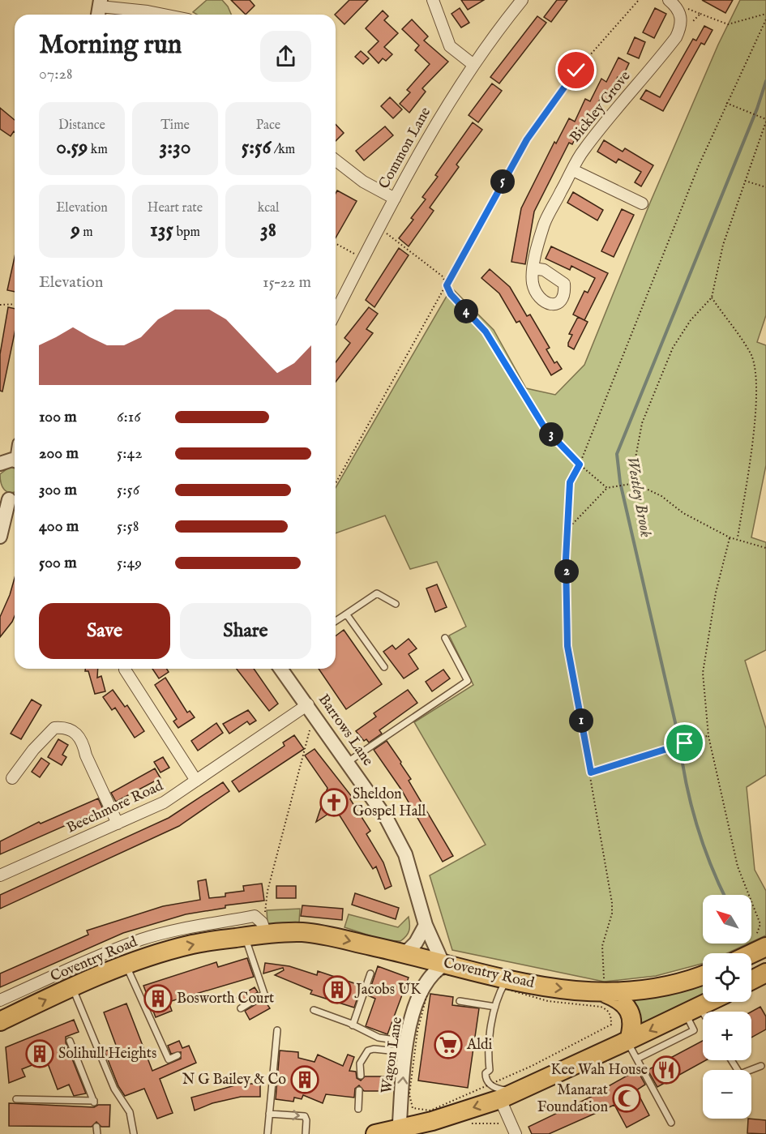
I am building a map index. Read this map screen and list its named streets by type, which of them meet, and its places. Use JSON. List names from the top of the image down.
{
  "streets": {
    "highway": ["Coventry Road"],
    "street": [
      "Bickley Grove",
      "Common Lane",
      "Barrows Lane",
      "Beechmore Road",
      "Wagon Lane"
    ]
  },
  "crossings": [
    ["Barrows Lane", "Beechmore Road"],
    ["Barrows Lane", "Coventry Road"],
    ["Barrows Lane", "Wagon Lane"],
    ["Coventry Road", "Wagon Lane"]
  ],
  "one_way": ["Coventry Road"],
  "water": ["Westley Brook"],
  "places": {
    "church": ["Sheldon Gospel Hall"],
    "building": [
      "Jacobs UK",
      "Bosworth Court",
      "Solihull Heights",
      "N G Bailey & Co"
    ],
    "supermarket": ["Aldi"],
    "restaurant": ["Kee Wah House"],
    "mosque": ["Manarat Foundation"]
  },
  "north": "top left",
  "page": {
    "heading": ["Morning run", "07:28"],
    "stats": [
      ["Distance", "0.59 km"],
      ["Time", "3:30"],
      ["Pace", "5:56 /km"],
      ["Elevation", "9 m"],
      ["Heart rate", "135 bpm"],
      ["kcal", "38"]
    ],
    "pins": [
      "5",
      "4",
      "3",
      "2",
      "1"
    ],
    "chart": ["Elevation", "15–22 m"],
    "list": [
      {
        "name": "100 m",
        "note": "6:16"
      },
      {
        "name": "200 m",
        "note": "5:42"
      },
      {
        "name": "300 m",
        "note": "5:56"
      },
      {
        "name": "400 m",
        "note": "5:58"
      },
      {
        "name": "500 m",
        "note": "5:49"
      }
    ],
    "buttons": ["Save", "Share"],
    "map_buttons": ["+", "−"]
  }
}
